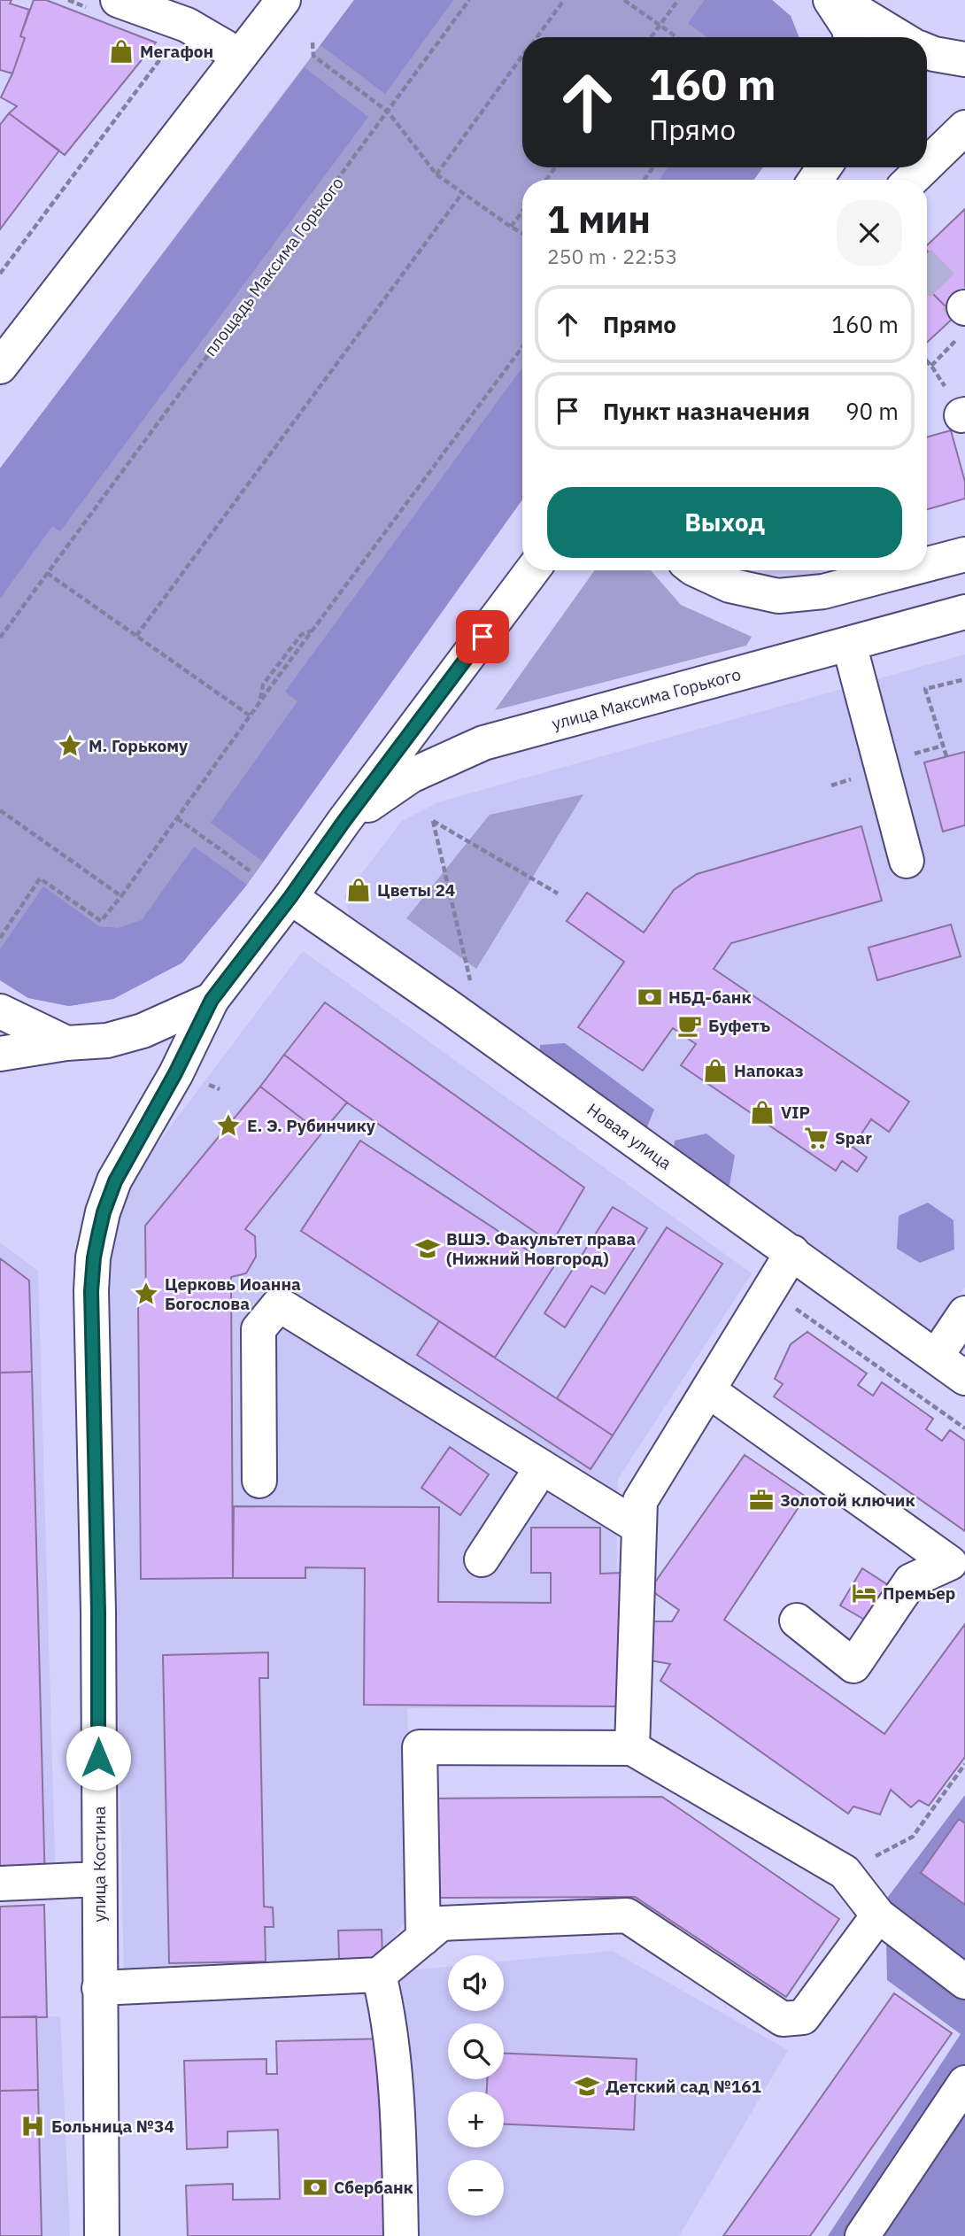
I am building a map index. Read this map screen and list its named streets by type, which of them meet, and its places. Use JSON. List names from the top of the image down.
{
  "streets": {
    "main road": ["улица Максима Горького", "Новая улица", "улица Костина"],
    "path": ["площадь Максима Горького"]
  },
  "places": {
    "shop": [
      "Мегафон",
      "Цветы 24",
      "Напоказ",
      "VIP"
    ],
    "place": ["М. Горькому", "Е. Э. Рубинчику", "Церковь Иоанна Богослова"],
    "bank": ["НБД-банк", "Сбербанк"],
    "cafe": ["Буфетъ"],
    "supermarket": ["Spar"],
    "school or university": ["ВШЭ. Факультет права (Нижний Новгород)", "Детский сад №161"],
    "office": ["Золотой ключик"],
    "hotel": ["Премьер"],
    "hospital": ["Больница №34"]
  },
  "page": {
    "turn": ["160 m", "Прямо"],
    "heading": ["1 мин", "250 m · 22:53"],
    "list": [
      {
        "name": "Прямо",
        "value": "160 m"
      },
      {
        "name": "Пункт назначения",
        "value": "90 m"
      }
    ],
    "buttons": "Выход",
    "map_buttons": ["+", "−"]
  }
}
